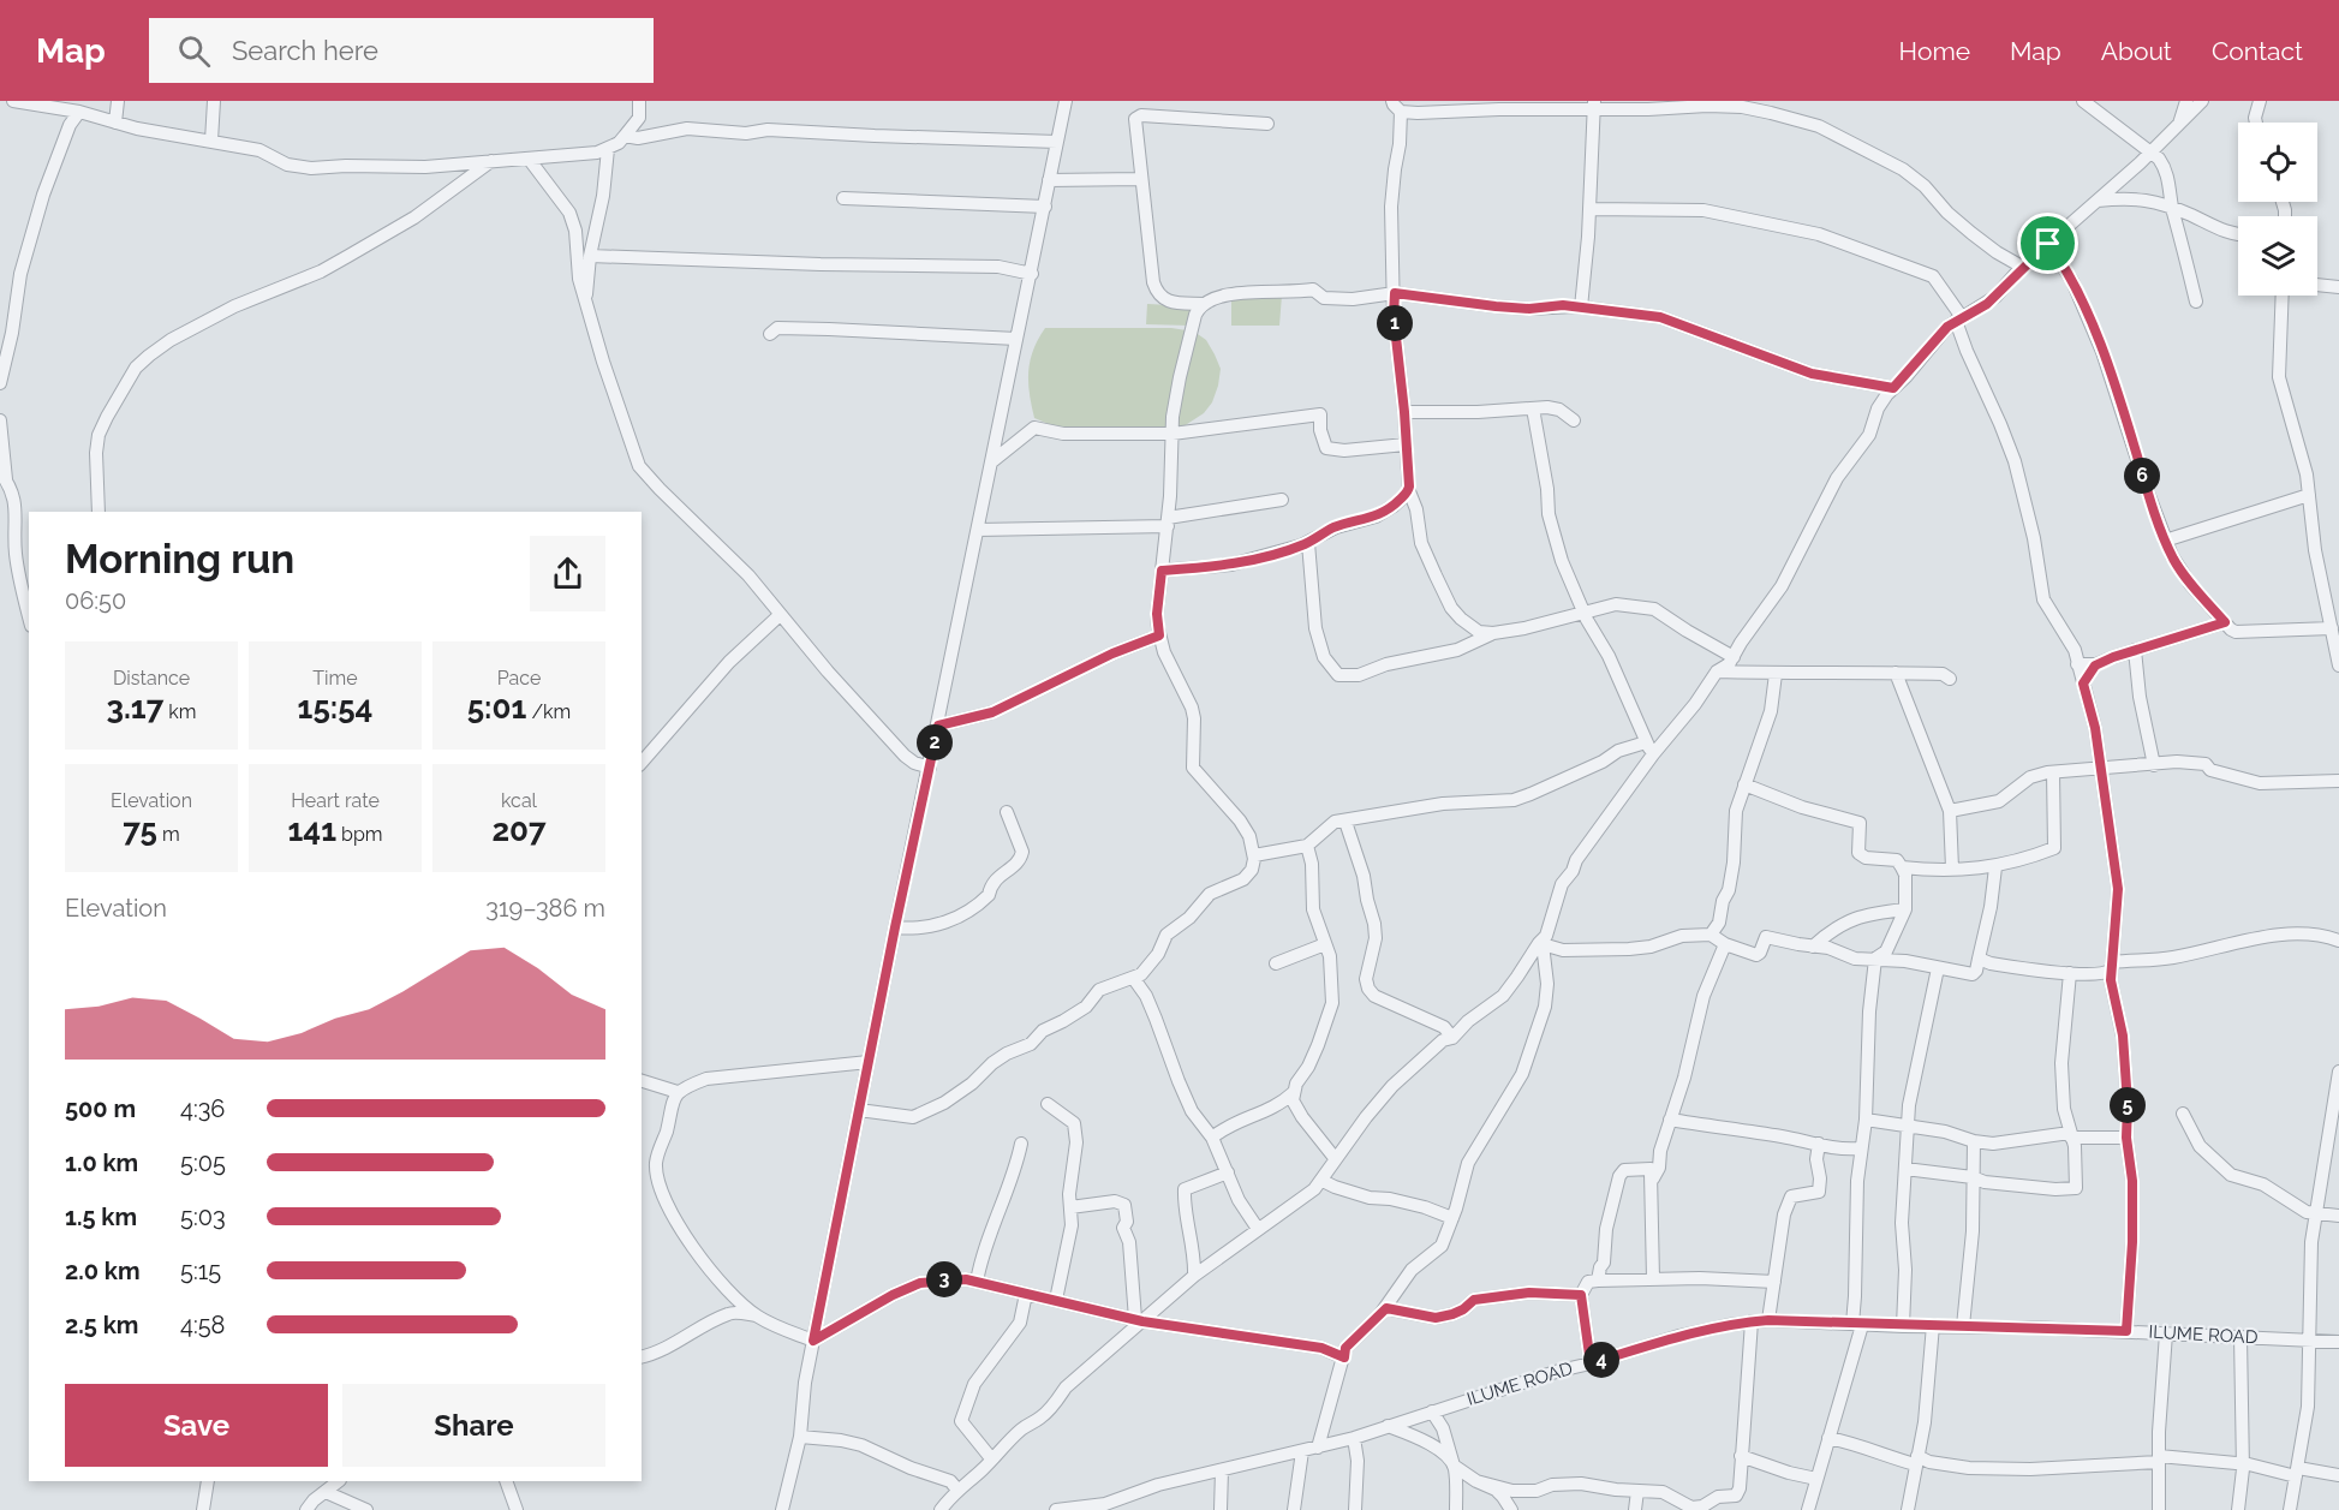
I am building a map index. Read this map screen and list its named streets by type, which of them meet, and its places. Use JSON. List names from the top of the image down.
{
  "streets": {
    "street": ["ILUME ROAD"]
  },
  "page": {
    "header": "Map",
    "search": "Search here",
    "nav": [
      "Home",
      "Map",
      "About",
      "Contact"
    ],
    "pins": [
      "1",
      "6",
      "2",
      "5",
      "3",
      "4"
    ],
    "heading": ["Morning run", "06:50"],
    "stats": [
      ["Distance", "3.17 km"],
      ["Time", "15:54"],
      ["Pace", "5:01 /km"],
      ["Elevation", "75 m"],
      ["Heart rate", "141 bpm"],
      ["kcal", "207"]
    ],
    "chart": ["Elevation", "319–386 m"],
    "list": [
      {
        "name": "500 m",
        "note": "4:36"
      },
      {
        "name": "1.0 km",
        "note": "5:05"
      },
      {
        "name": "1.5 km",
        "note": "5:03"
      },
      {
        "name": "2.0 km",
        "note": "5:15"
      },
      {
        "name": "2.5 km",
        "note": "4:58"
      }
    ],
    "buttons": ["Save", "Share"]
  }
}
